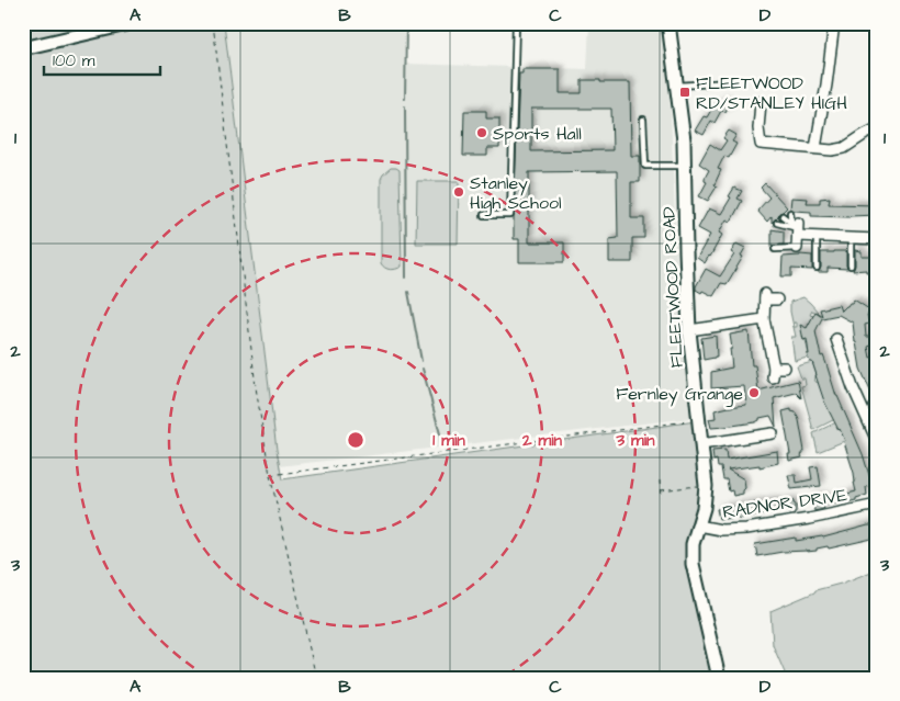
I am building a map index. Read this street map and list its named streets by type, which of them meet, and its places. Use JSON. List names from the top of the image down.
{
  "streets": {
    "street": ["FLEETWOOD ROAD", "RADNOR DRIVE"]
  },
  "crossings": [
    ["FLEETWOOD ROAD", "RADNOR DRIVE"]
  ],
  "places": {
    "transit": ["FLEETWOOD RD/STANLEY HIGH"],
    "other": ["Sports Hall", "Stanley High School", "Fernley Grange"]
  },
  "scale_bar": "100 m",
  "grid": {
    "columns": [
      "A",
      "B",
      "C",
      "D"
    ],
    "rows": ["1", "2", "3"]
  },
  "rings": ["1 min", "2 min", "3 min"]
}
